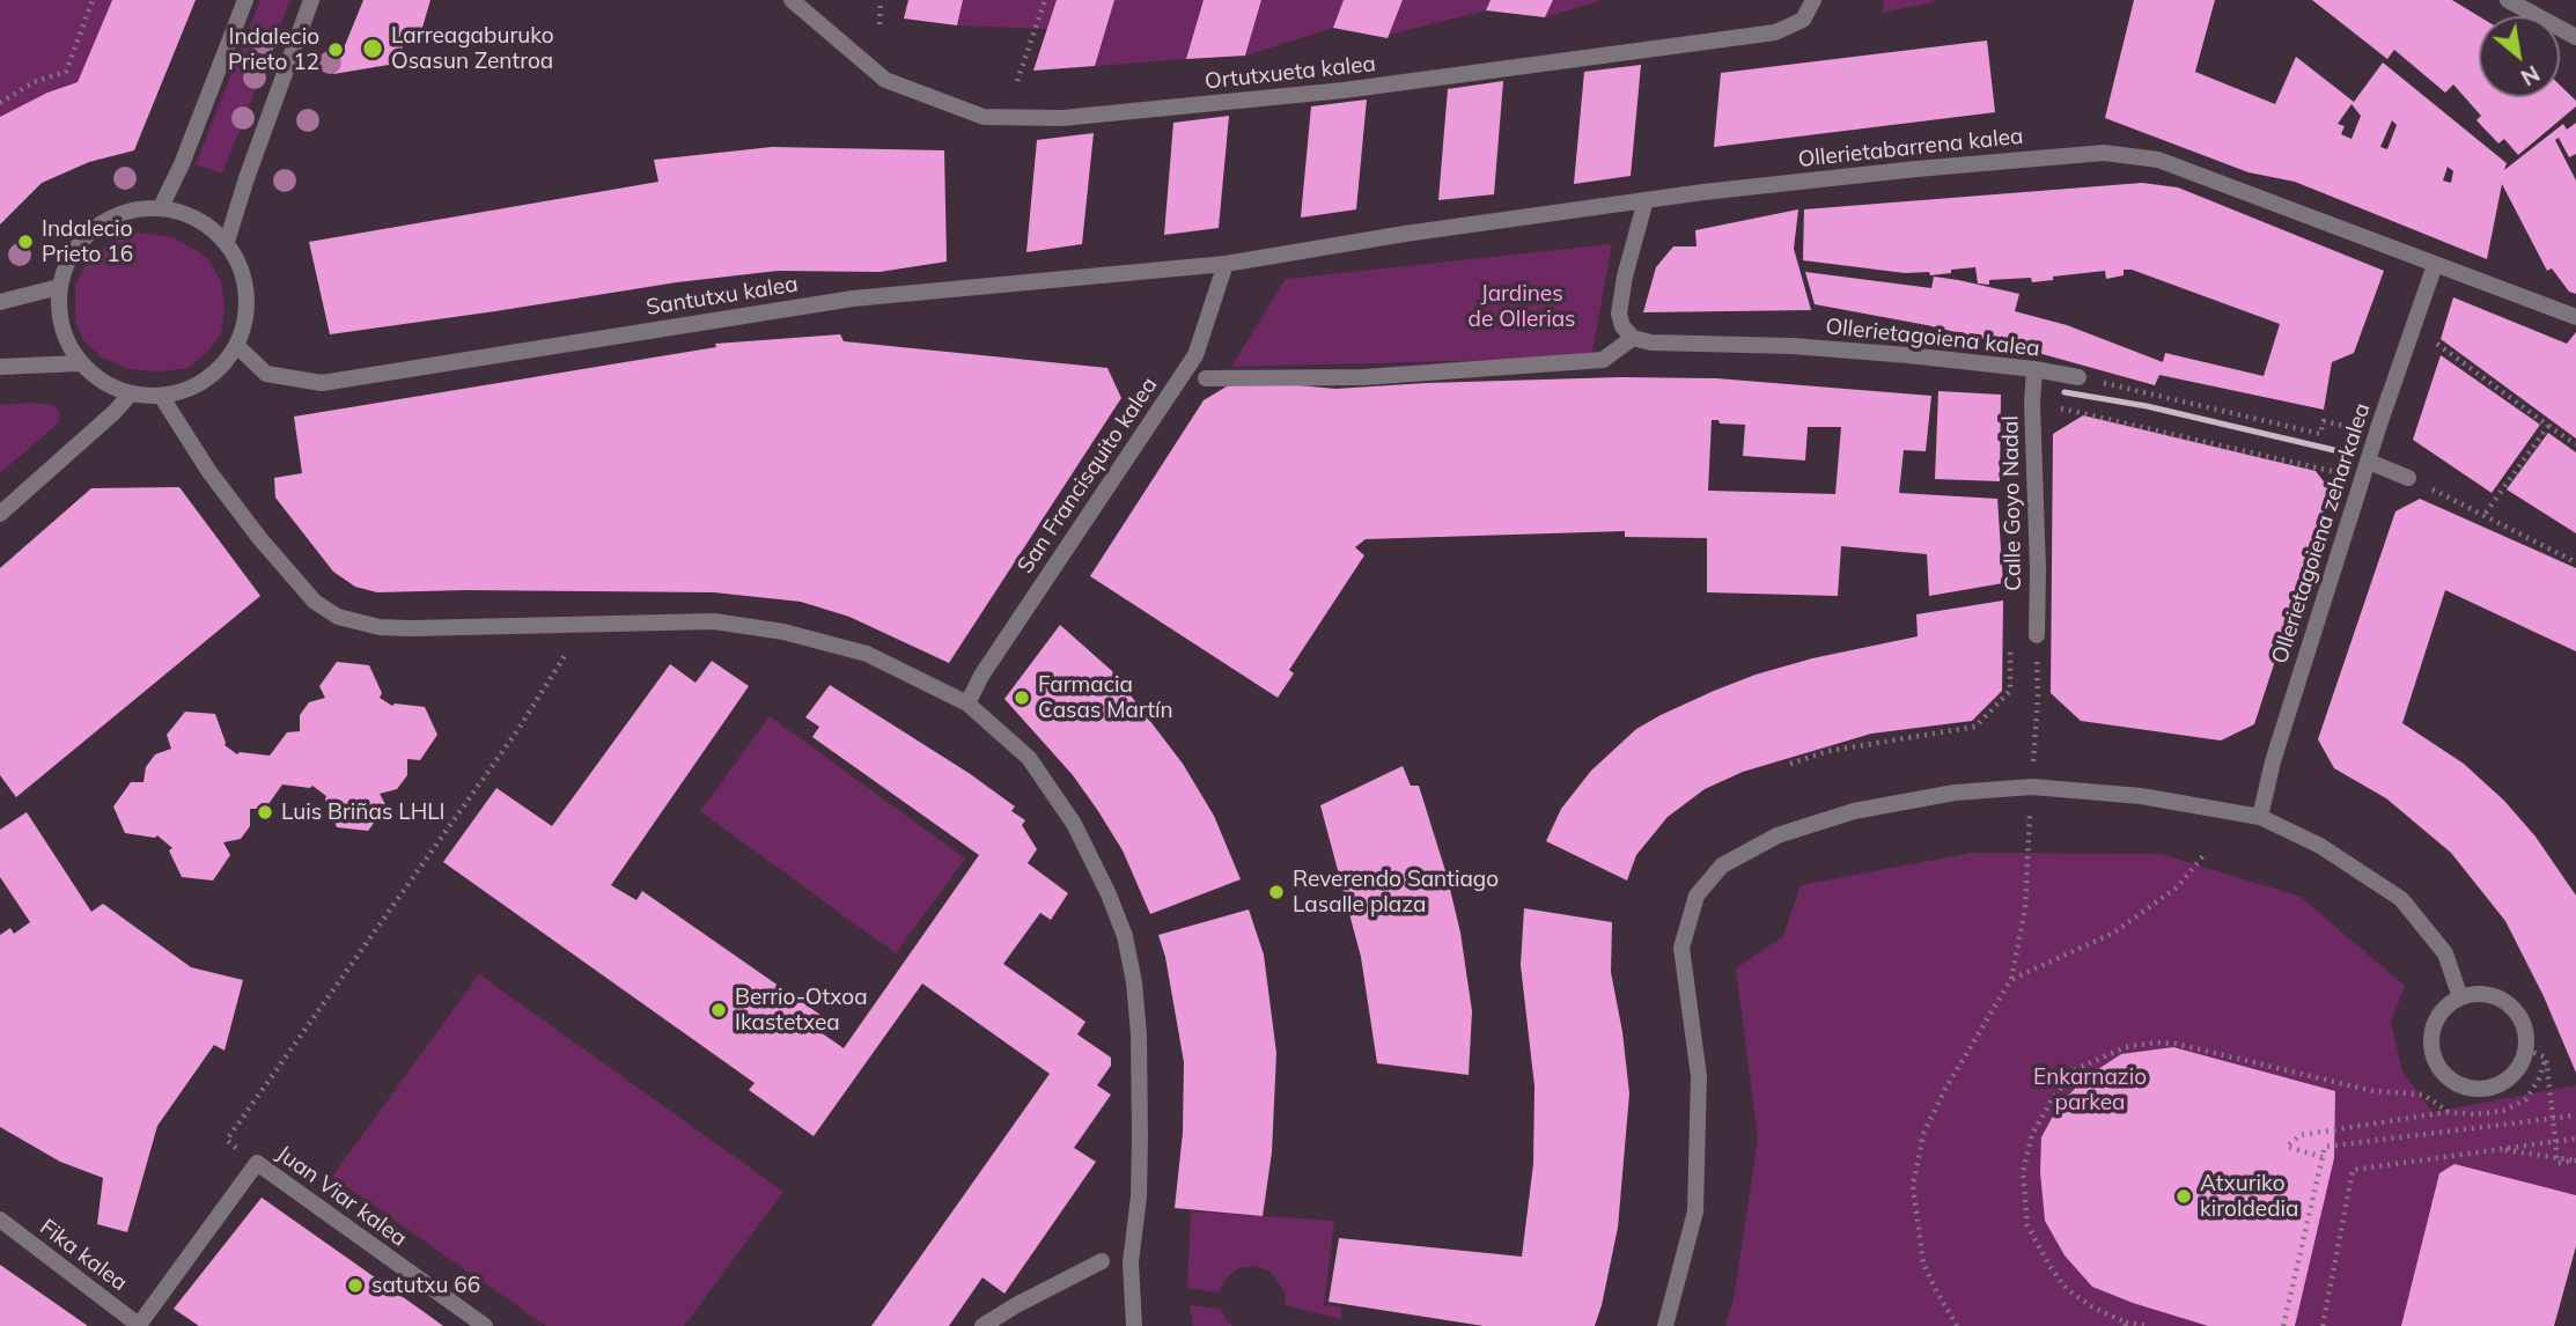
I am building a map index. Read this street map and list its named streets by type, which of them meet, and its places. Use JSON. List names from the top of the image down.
{
  "streets": {
    "street": [
      "Ortutxueta kalea",
      "Ollerietabarrena kalea",
      "Santutxu kalea",
      "Ollerietagoiena kalea",
      "San Francisquito kalea",
      "Calle Goyo Nadal",
      "Ollerietagoiena zeharkalea",
      "Juan Viar kalea",
      "Fika kalea"
    ]
  },
  "crossings": [
    ["Ollerietabarrena kalea", "Santutxu kalea"],
    ["Ollerietabarrena kalea", "San Francisquito kalea"],
    ["Ollerietabarrena kalea", "Ollerietagoiena zeharkalea"],
    ["Santutxu kalea", "San Francisquito kalea"],
    ["Ollerietagoiena kalea", "Calle Goyo Nadal"],
    ["Juan Viar kalea", "Fika kalea"]
  ],
  "parks": ["Jardines de Ollerias", "Enkarnazio parkea"],
  "places": [
    "Larreagaburuko Osasun Zentroa",
    "Indalecio Prieto 12",
    "Indalecio Prieto 16",
    "Farmacia Casas Martín",
    "Luis Briñas LHLI",
    "Reverendo Santiago Lasalle plaza",
    "Berrio-Otxoa Ikastetxea",
    "Atxuriko kiroldedia",
    "satutxu 66"
  ],
  "north": "bottom right"
}
